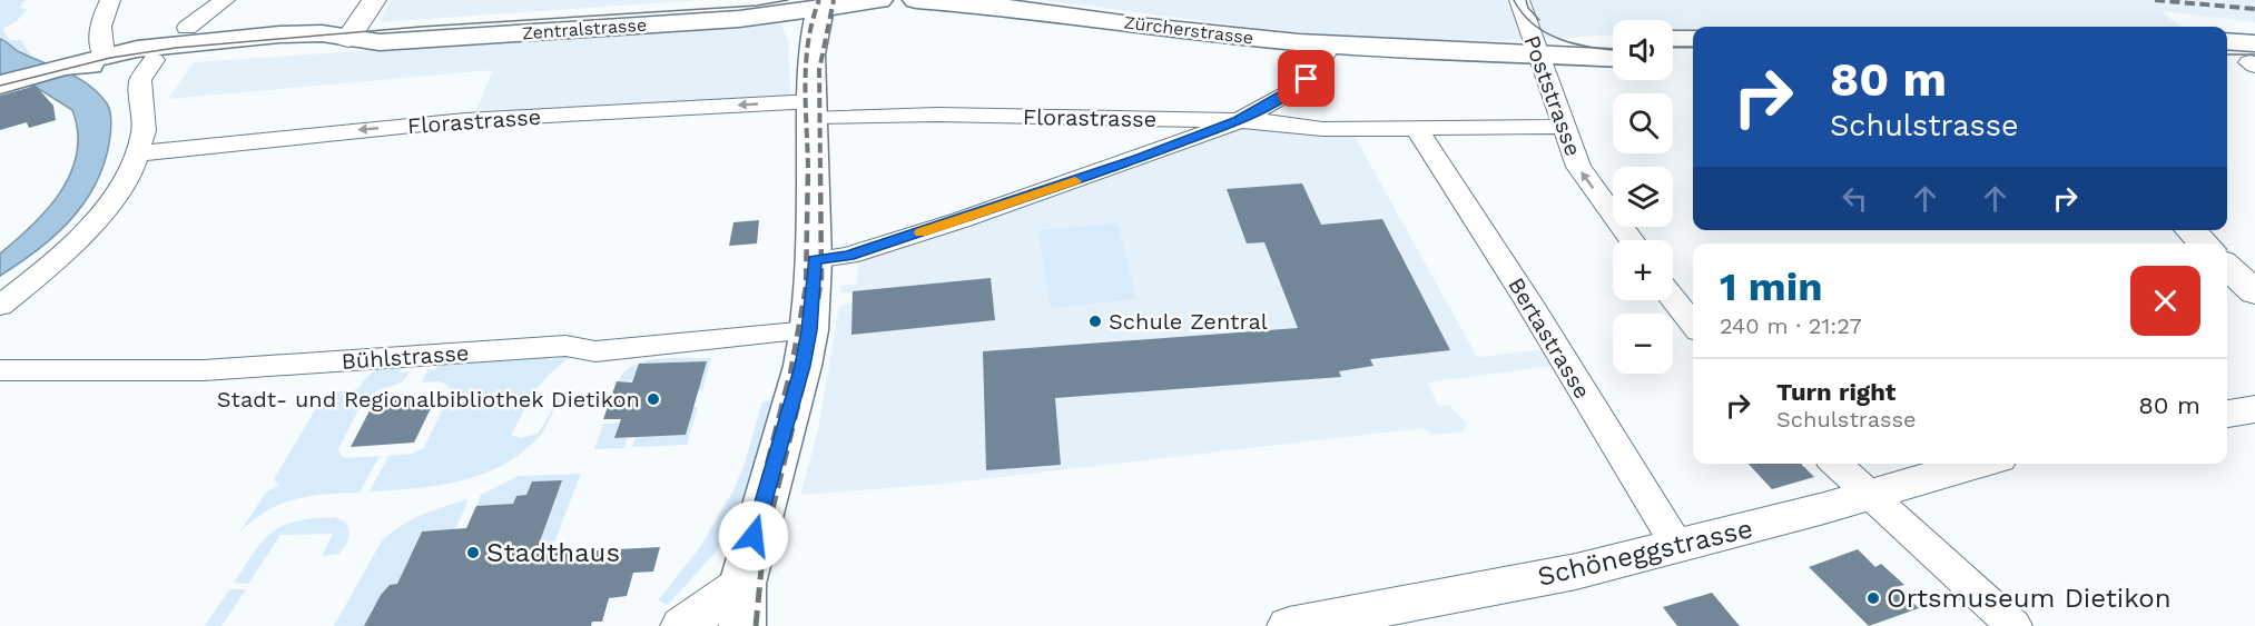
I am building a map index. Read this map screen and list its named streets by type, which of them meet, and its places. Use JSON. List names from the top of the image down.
{
  "streets": {
    "main road": ["Zentralstrasse", "Zürcherstrasse"],
    "street": [
      "Poststrasse",
      "Florastrasse",
      "Bertastrasse",
      "Bühlstrasse",
      "Schöneggstrasse"
    ]
  },
  "crossings": [
    ["Zürcherstrasse", "Poststrasse"],
    ["Poststrasse", "Florastrasse"],
    ["Florastrasse", "Bertastrasse"],
    ["Bertastrasse", "Schöneggstrasse"]
  ],
  "one_way": ["Poststrasse", "Florastrasse"],
  "places": [
    "Schule Zentral",
    "Stadt- und Regionalbibliothek Dietikon",
    "Stadthaus",
    "Ortsmuseum Dietikon"
  ],
  "page": {
    "map_buttons": ["+", "−"],
    "turn": ["80 m", "Schulstrasse"],
    "heading": ["1 min", "240 m · 21:27"],
    "list": [
      {
        "name": "Turn right",
        "note": "Schulstrasse",
        "value": "80 m"
      }
    ]
  }
}
